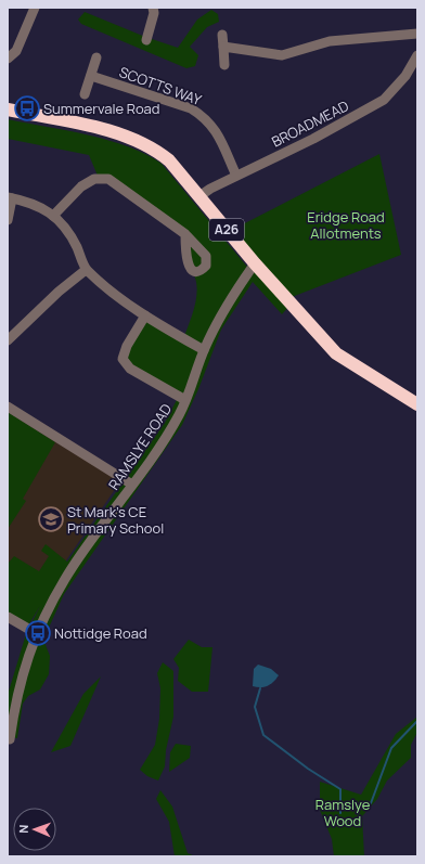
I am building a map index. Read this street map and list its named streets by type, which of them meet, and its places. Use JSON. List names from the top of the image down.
{
  "streets": {
    "highway": ["A26"],
    "street": ["SCOTTS WAY", "BROADMEAD", "RAMSLYE ROAD"]
  },
  "crossings": [
    ["SCOTTS WAY", "BROADMEAD"],
    ["BROADMEAD", "A26"],
    ["A26", "RAMSLYE ROAD"]
  ],
  "parks": ["Eridge Road Allotments", "Ramslye Wood"],
  "places": {
    "bus stop": ["Summervale Road", "Nottidge Road"],
    "school or university": ["St Mark's CE Primary School"]
  },
  "north": "left"
}
